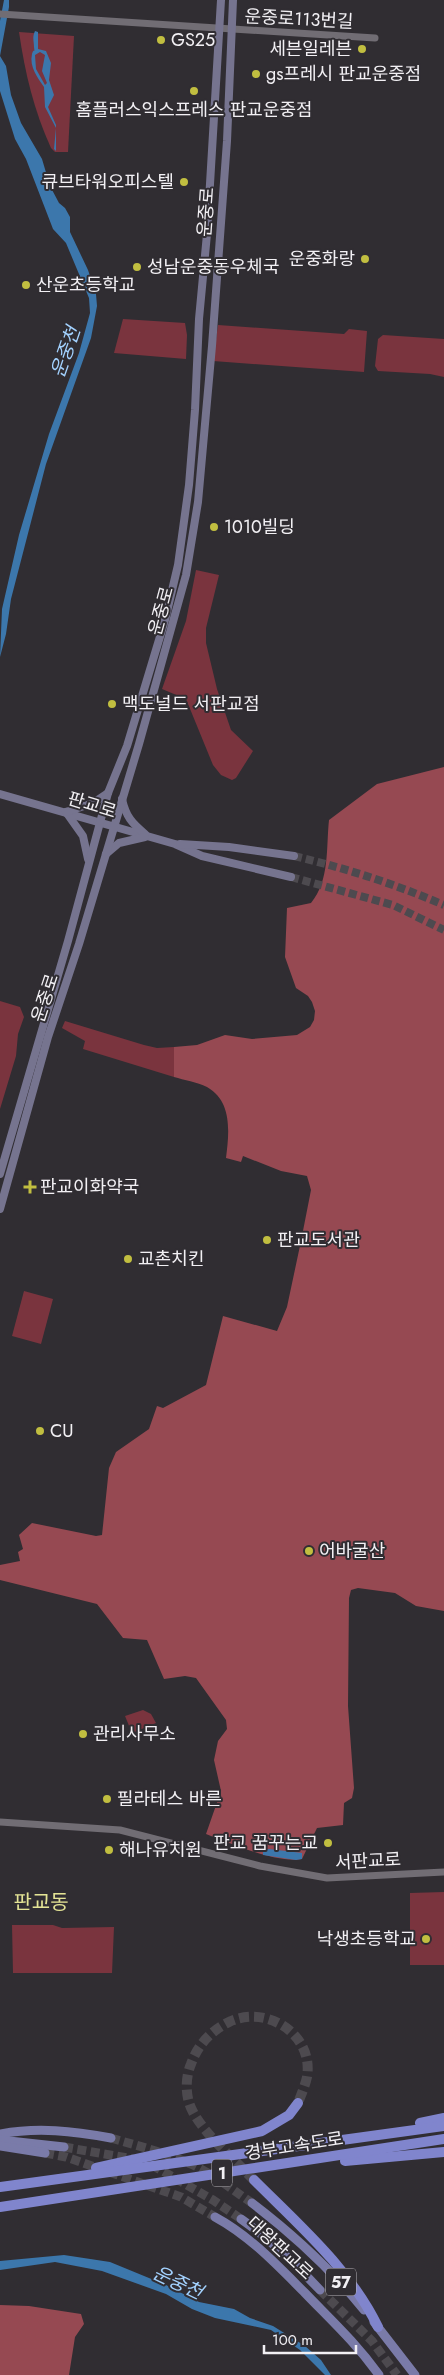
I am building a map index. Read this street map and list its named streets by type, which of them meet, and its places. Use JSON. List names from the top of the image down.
{
  "streets": {
    "highway": ["경부고속도로", "1"],
    "main road": [
      "운중로",
      "판교로",
      "대왕판교로",
      "57"
    ],
    "street": ["운중로113번길", "서판교로"]
  },
  "crossings": [
    ["운중로113번길", "운중로"],
    ["운중로", "판교로"]
  ],
  "districts": ["판교동"],
  "water": ["운중천"],
  "places": {
    "other": [
      "GS25",
      "세븐일레븐",
      "gs프레시 판교운중점",
      "홈플러스익스프레스 판교운중점",
      "큐브타워오피스텔",
      "운중화랑",
      "성남운중동우체국",
      "산운초등학교",
      "1010빌딩",
      "맥도널드 서판교점",
      "판교도서관",
      "교촌치킨",
      "CU",
      "어바굴산",
      "관리사무소",
      "필라테스 바른",
      "판교 꿈꾸는교",
      "해나유치원",
      "낙생초등학교"
    ],
    "health": ["판교이화약국"]
  },
  "scale_bar": "100 m"
}
